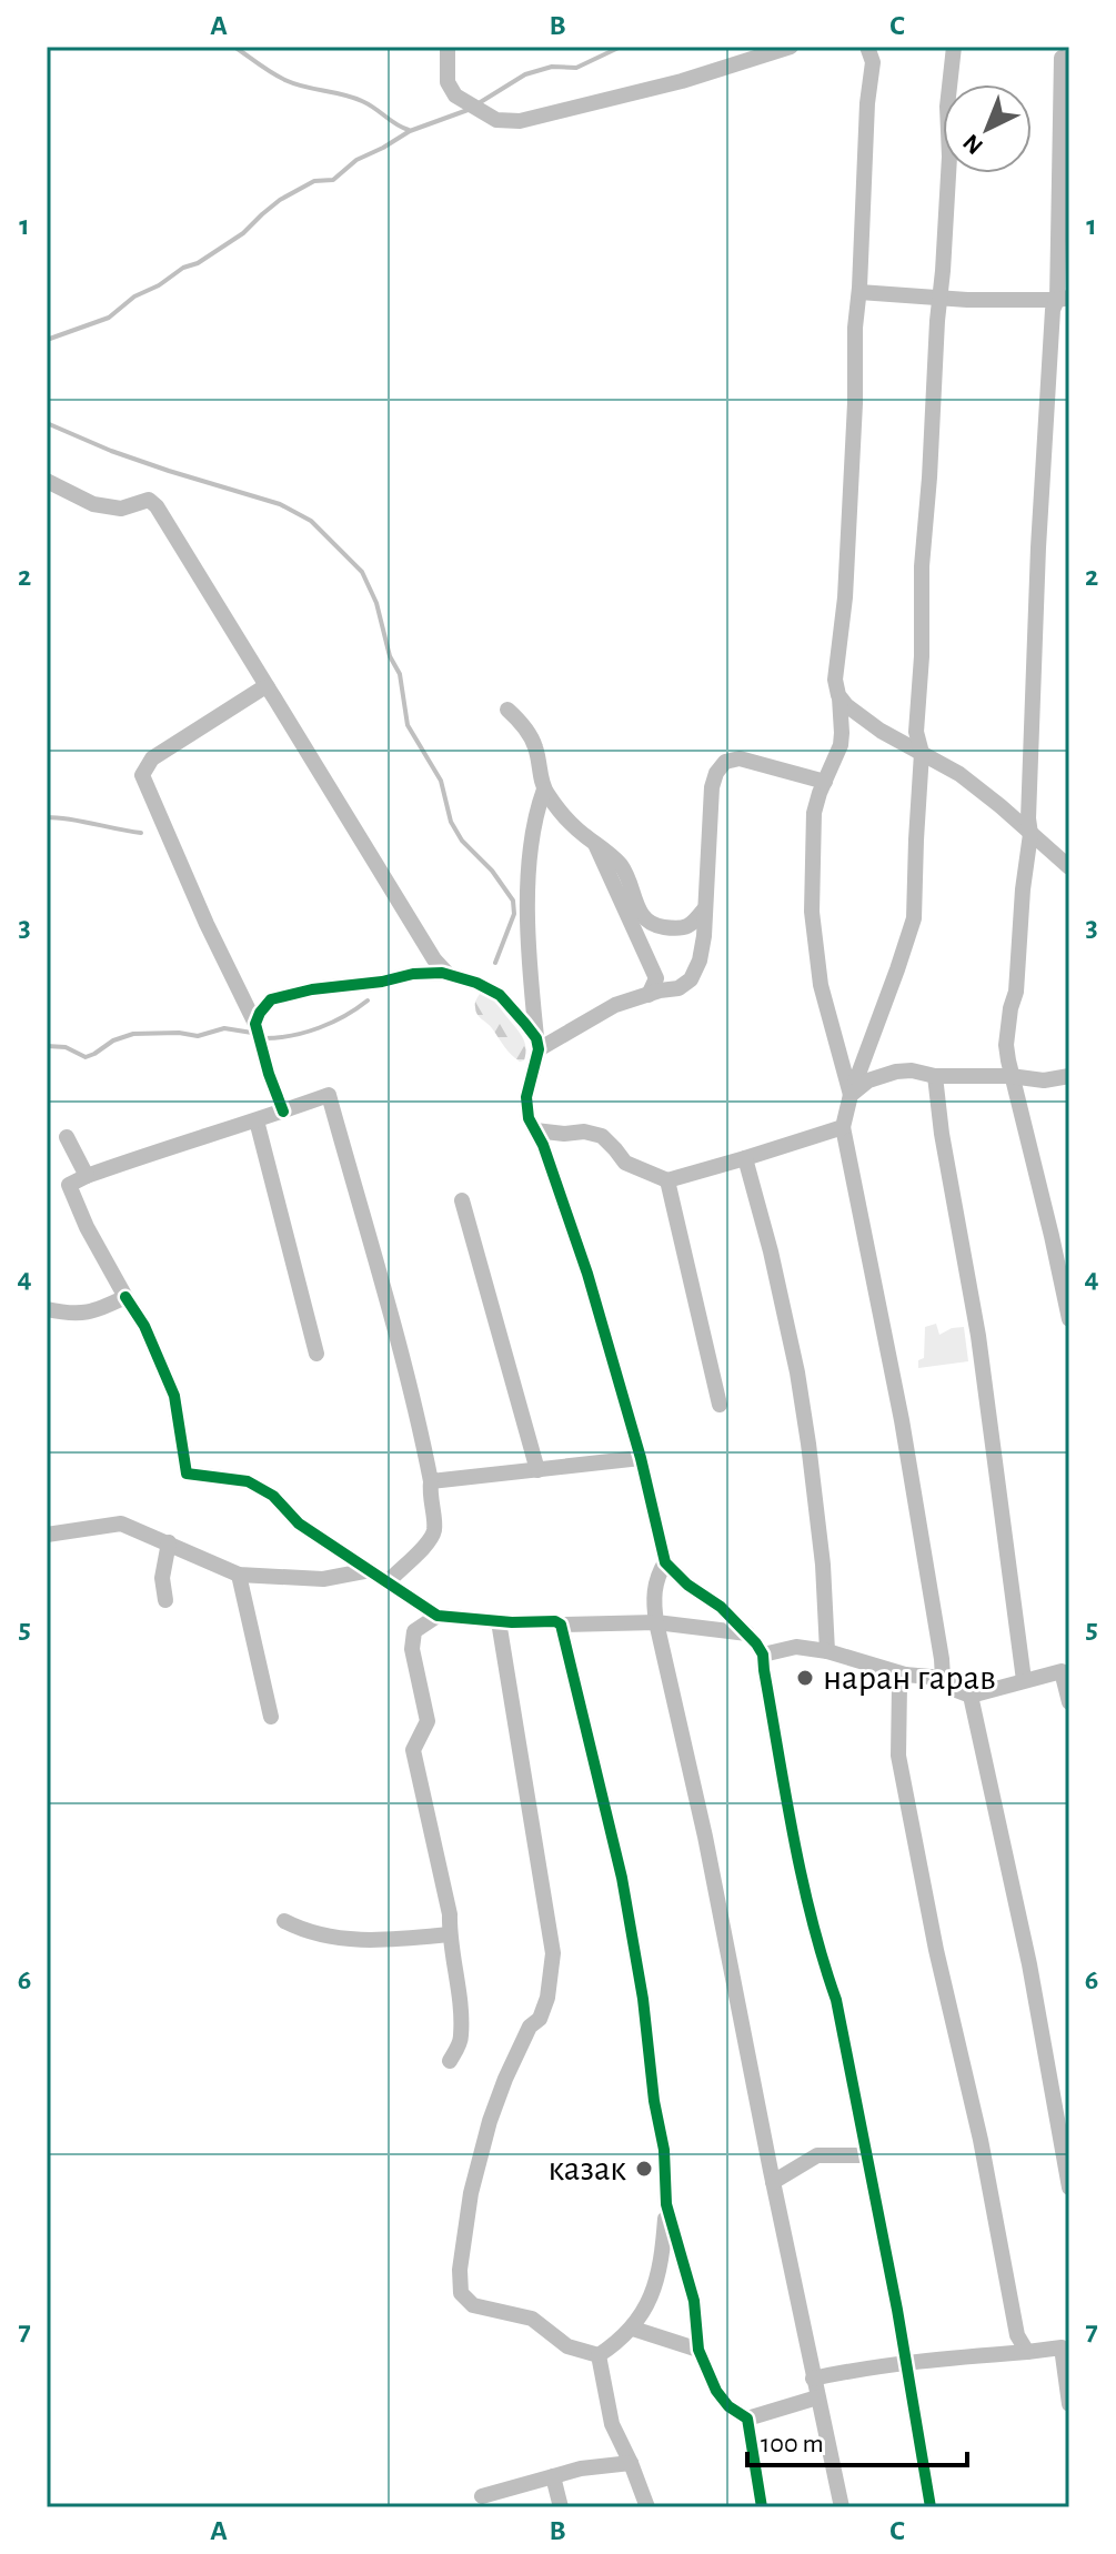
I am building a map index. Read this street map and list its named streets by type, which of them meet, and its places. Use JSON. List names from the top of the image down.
{
  "places": ["наран гарав", "казак"],
  "scale_bar": "100 m",
  "north": "bottom left",
  "grid": {
    "columns": ["A", "B", "C"],
    "rows": [
      "1",
      "2",
      "3",
      "4",
      "5",
      "6",
      "7"
    ]
  }
}
